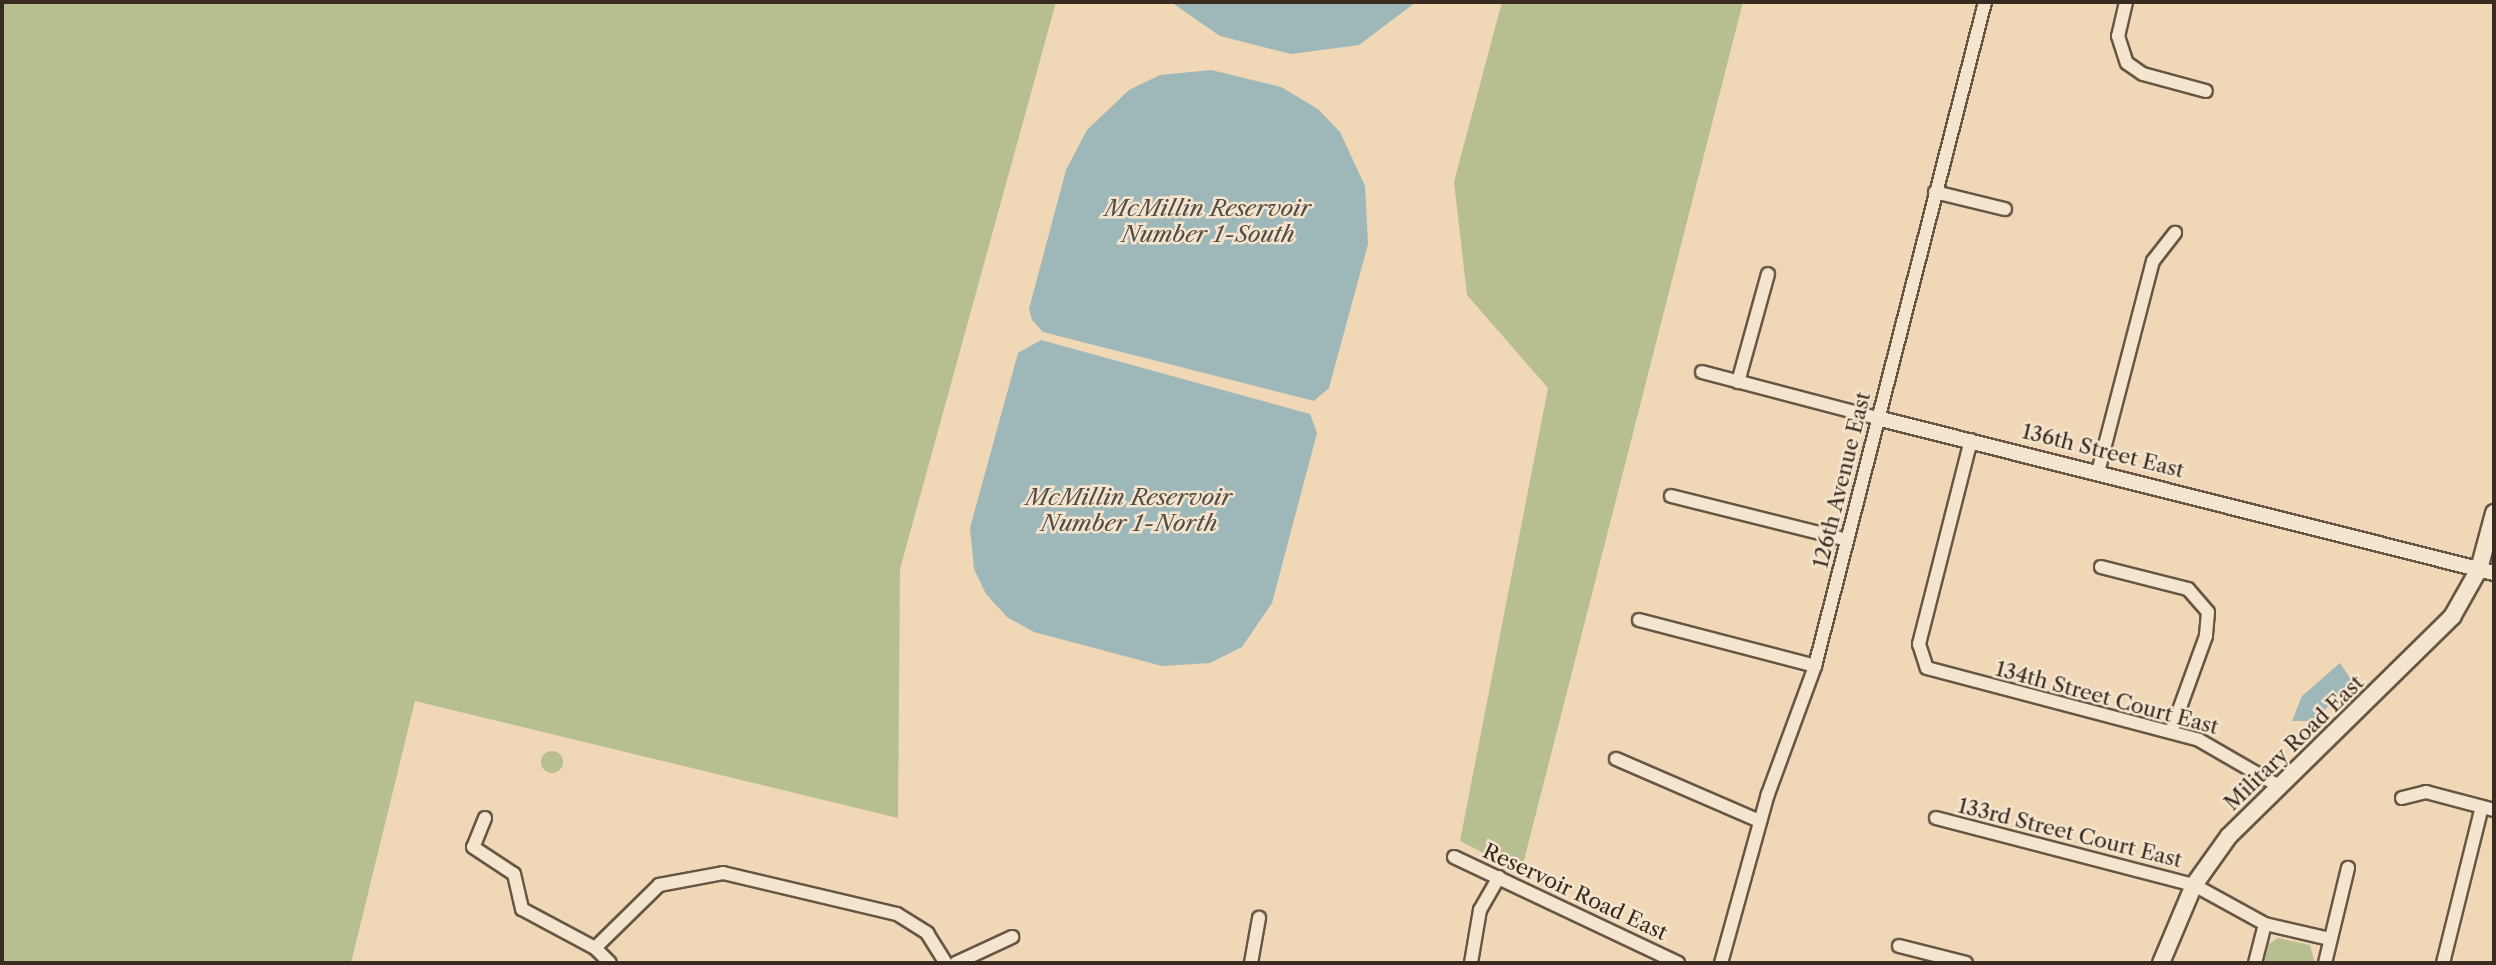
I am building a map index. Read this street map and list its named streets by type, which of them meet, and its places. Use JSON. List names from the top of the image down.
{
  "streets": {
    "main road": ["Military Road East"],
    "street": [
      "136th Street East",
      "126th Avenue East",
      "134th Street Court East",
      "133rd Street Court East",
      "Reservoir Road East"
    ]
  },
  "crossings": [
    ["136th Street East", "126th Avenue East"],
    ["136th Street East", "134th Street Court East"],
    ["136th Street East", "Military Road East"],
    ["134th Street Court East", "Military Road East"],
    ["Military Road East", "133rd Street Court East"]
  ],
  "water": ["McMillin Reservoir Number 1-South", "McMillin Reservoir Number 1-North"]
}
